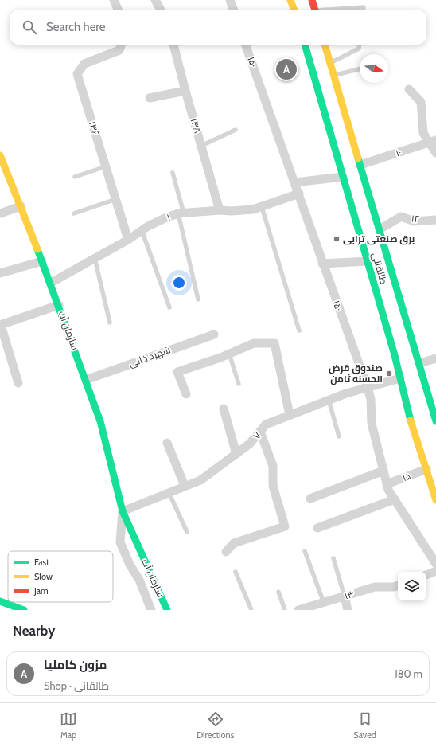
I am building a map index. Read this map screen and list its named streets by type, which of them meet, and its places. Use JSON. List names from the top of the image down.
{
  "streets": {
    "main road": ["طالقانی", "سازمان آب"],
    "street": [
      "۱۵۰",
      "۱۴۸",
      "۱۴۶",
      "۱۰",
      "۱",
      "۱۲",
      "شهید خانی",
      "۷",
      "۱۵",
      "۱۳"
    ]
  },
  "crossings": [
    ["۱۵۰", "۱"],
    ["۱۵۰", "۷"],
    ["۱۵۰", "۱۵"],
    ["۱۴۸", "۱"],
    ["۱۴۶", "۱"],
    ["۱۰", "طالقانی"],
    ["۱", "سازمان آب"],
    ["۱۲", "طالقانی"],
    ["طالقانی", "۷"],
    ["طالقانی", "۱۵"],
    ["سازمان آب", "شهید خانی"],
    ["سازمان آب", "۷"]
  ],
  "places": ["برق صنعتی ترابی", "صندوق قرض الحسنه ثامن"],
  "legend": ["Fast", "Slow", "Jam"],
  "north": "right",
  "page": {
    "search": "Search here",
    "pins": "A",
    "heading": "Nearby",
    "list": [
      {
        "mark": "A",
        "name": "مزون کاملیا",
        "note": "Shop · طالقانی",
        "value": "180 m"
      }
    ],
    "nav": ["Map", "Directions", "Saved"]
  }
}
